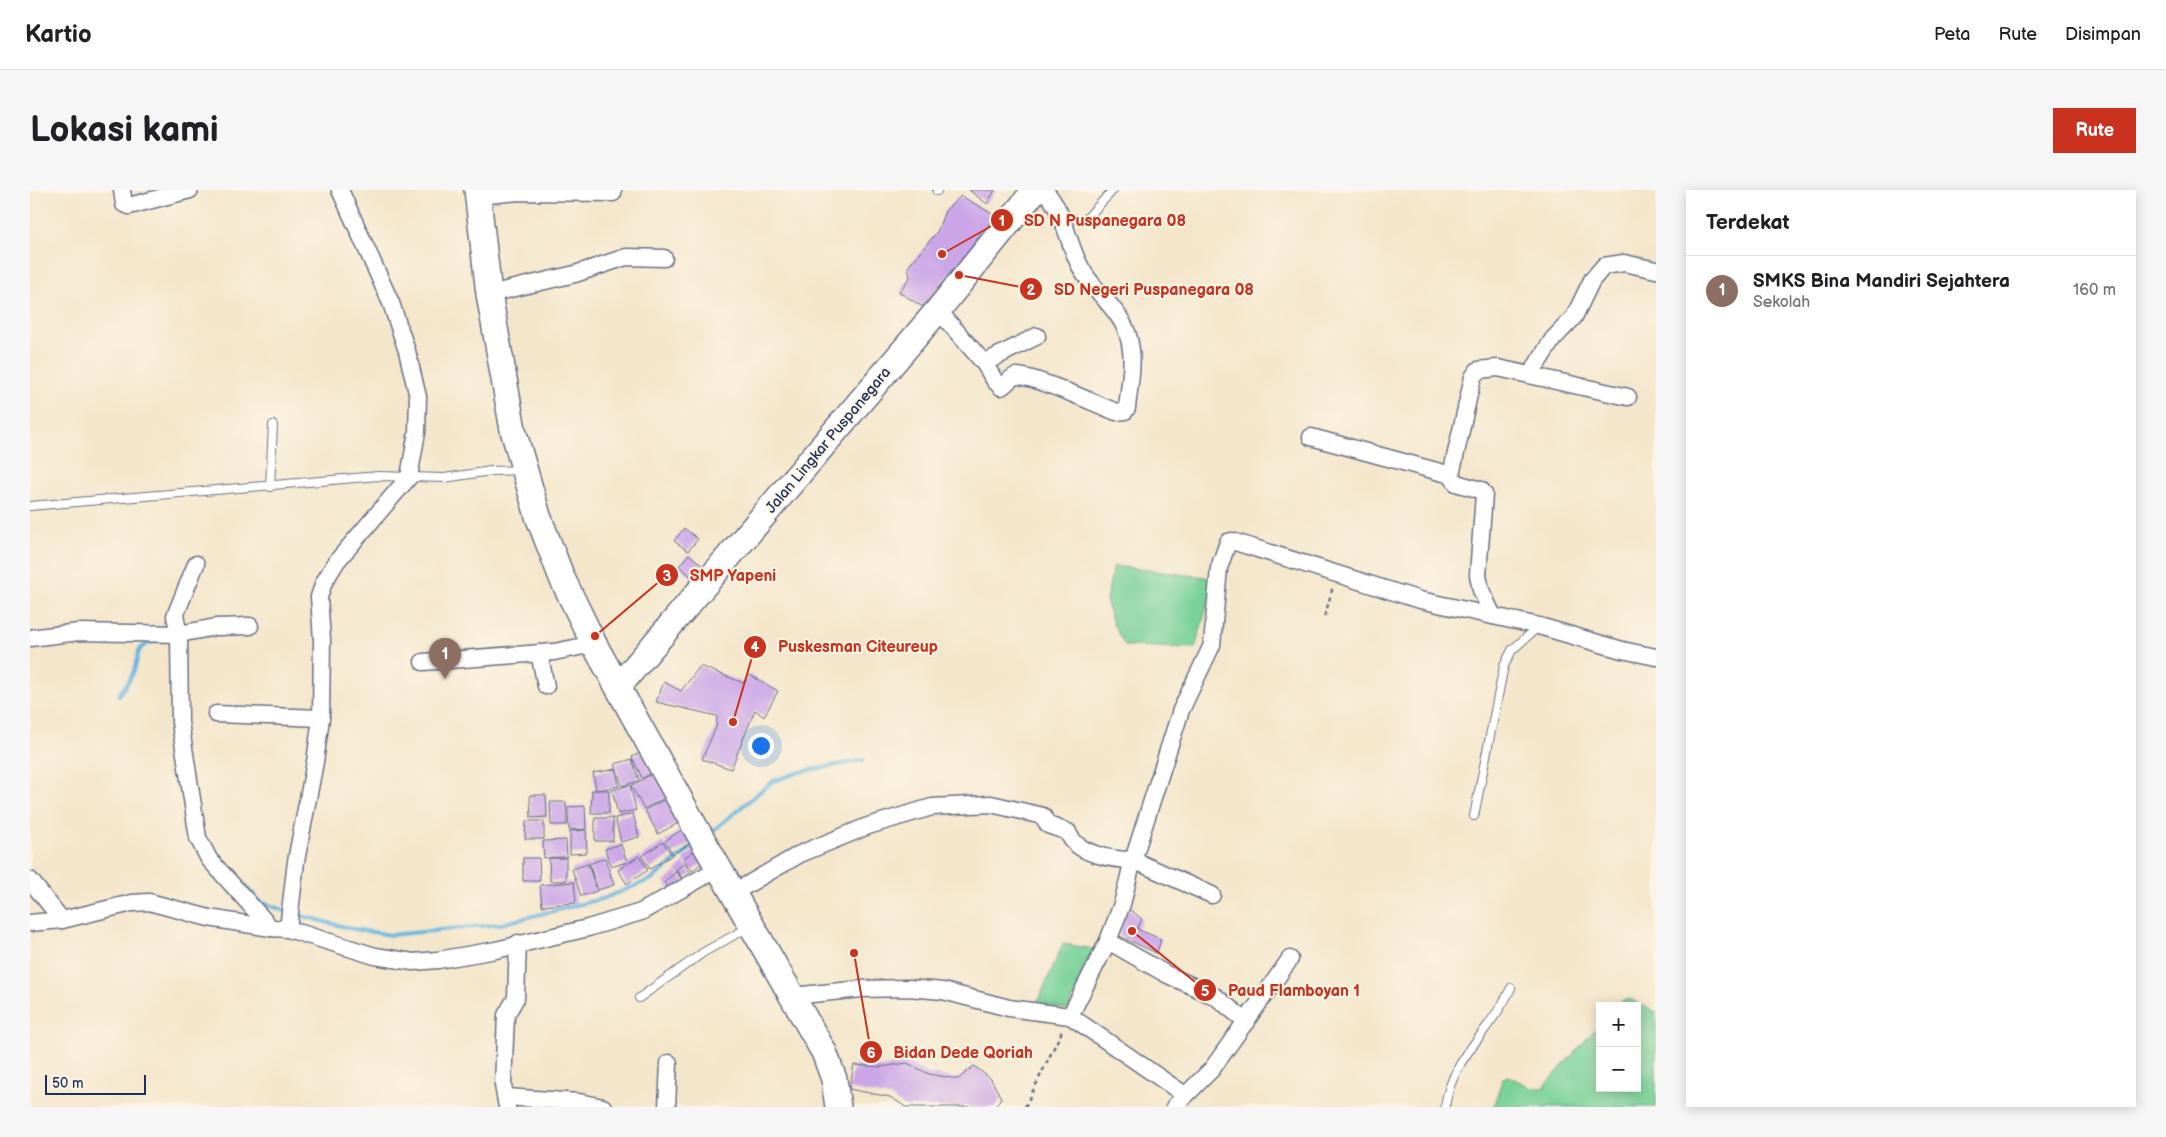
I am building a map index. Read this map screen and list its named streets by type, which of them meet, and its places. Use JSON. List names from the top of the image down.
{
  "streets": {
    "main road": ["Jalan Lingkar Puspanegara"]
  },
  "places": [
    "SD N Puspanegara 08",
    "SD Negeri Puspanegara 08",
    "SMP Yapeni",
    "Puskesman Citeureup",
    "Paud Flamboyan 1",
    "Bidan Dede Qoriah"
  ],
  "scale_bar": "50 m",
  "page": {
    "header": "Kartio",
    "nav": ["Peta", "Rute", "Disimpan"],
    "buttons": "Rute",
    "title": "Lokasi kami",
    "heading": "Terdekat",
    "list": [
      {
        "mark": "1",
        "name": "SMKS Bina Mandiri Sejahtera",
        "note": "Sekolah",
        "value": "160 m"
      }
    ],
    "pins": "1",
    "map_buttons": ["+", "−"],
    "scale": "50 m"
  }
}
